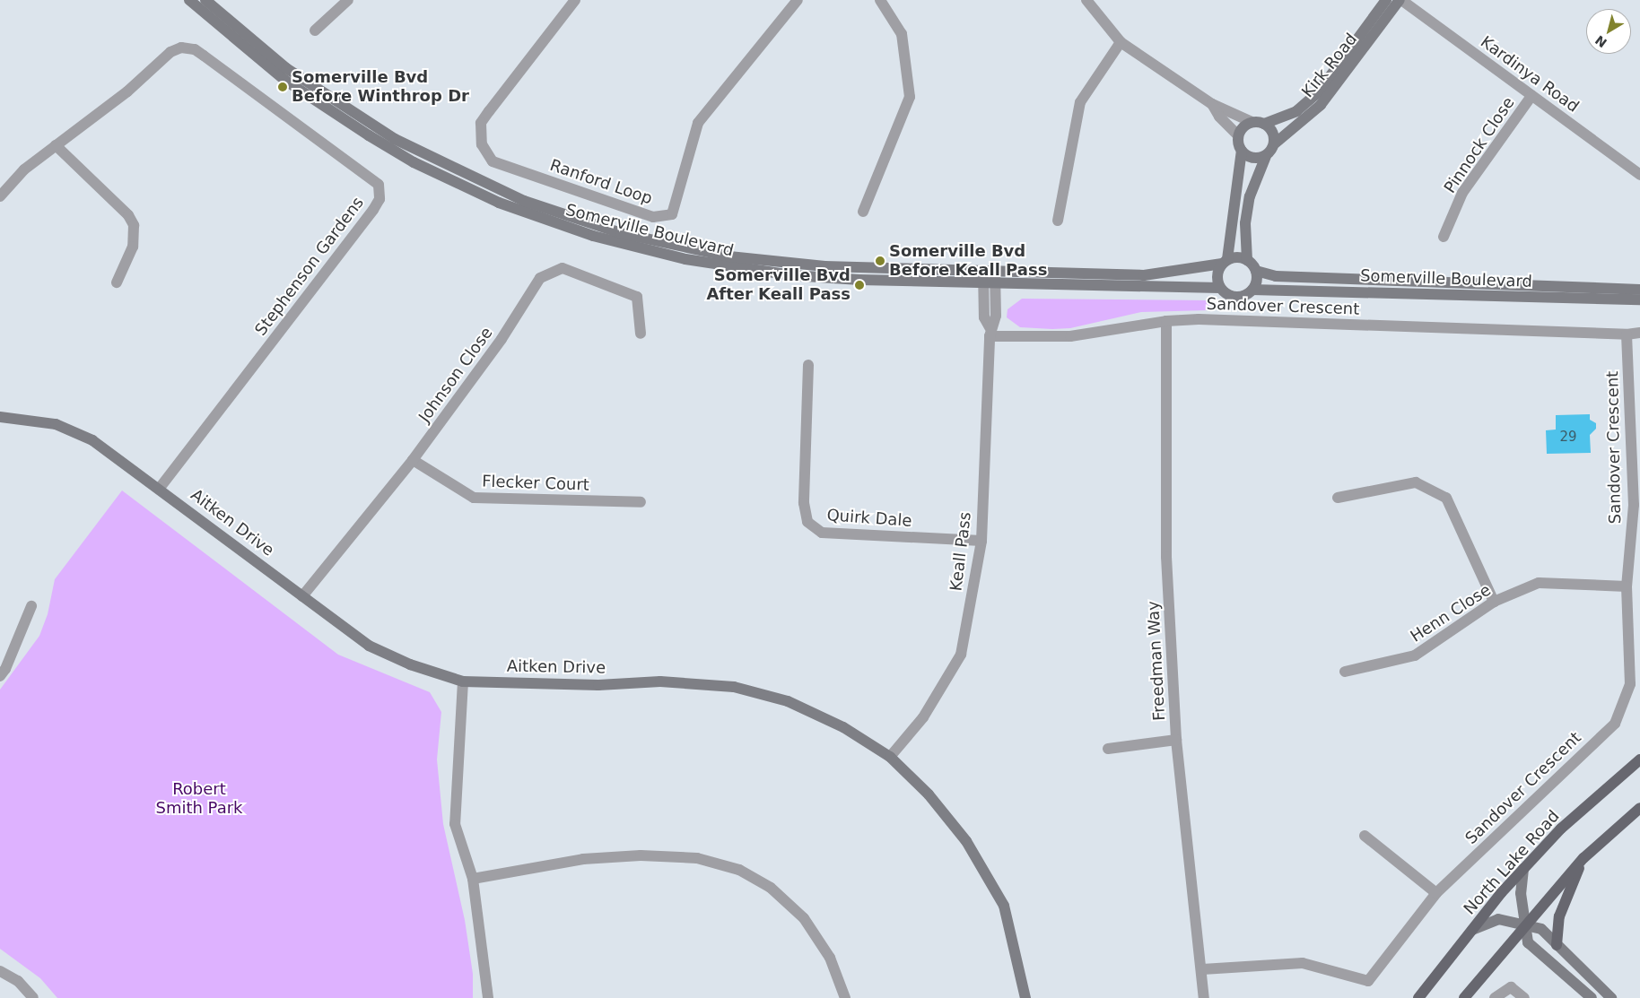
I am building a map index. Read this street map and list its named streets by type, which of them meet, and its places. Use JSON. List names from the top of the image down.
{
  "streets": {
    "main road": [
      "Kirk Road",
      "Somerville Boulevard",
      "Aitken Drive",
      "North Lake Road"
    ],
    "street": [
      "Kardinya Road",
      "Pinnock Close",
      "Ranford Loop",
      "Stephenson Gardens",
      "Sandover Crescent",
      "Johnson Close",
      "Flecker Court",
      "Quirk Dale",
      "Keall Pass",
      "Henn Close",
      "Freedman Way"
    ]
  },
  "crossings": [
    ["Kirk Road", "Kardinya Road"],
    ["Kardinya Road", "Pinnock Close"],
    ["Somerville Boulevard", "Keall Pass"],
    ["Stephenson Gardens", "Aitken Drive"],
    ["Sandover Crescent", "Keall Pass"],
    ["Sandover Crescent", "Henn Close"],
    ["Sandover Crescent", "Freedman Way"],
    ["Johnson Close", "Flecker Court"],
    ["Johnson Close", "Aitken Drive"],
    ["Quirk Dale", "Keall Pass"],
    ["Aitken Drive", "Keall Pass"]
  ],
  "parks": ["Robert Smith Park"],
  "places": ["Somerville Bvd Before Winthrop Dr", "Somerville Bvd Before Keall Pass", "Somerville Bvd After Keall Pass"],
  "house_numbers": ["29"],
  "north": "bottom left"
}
